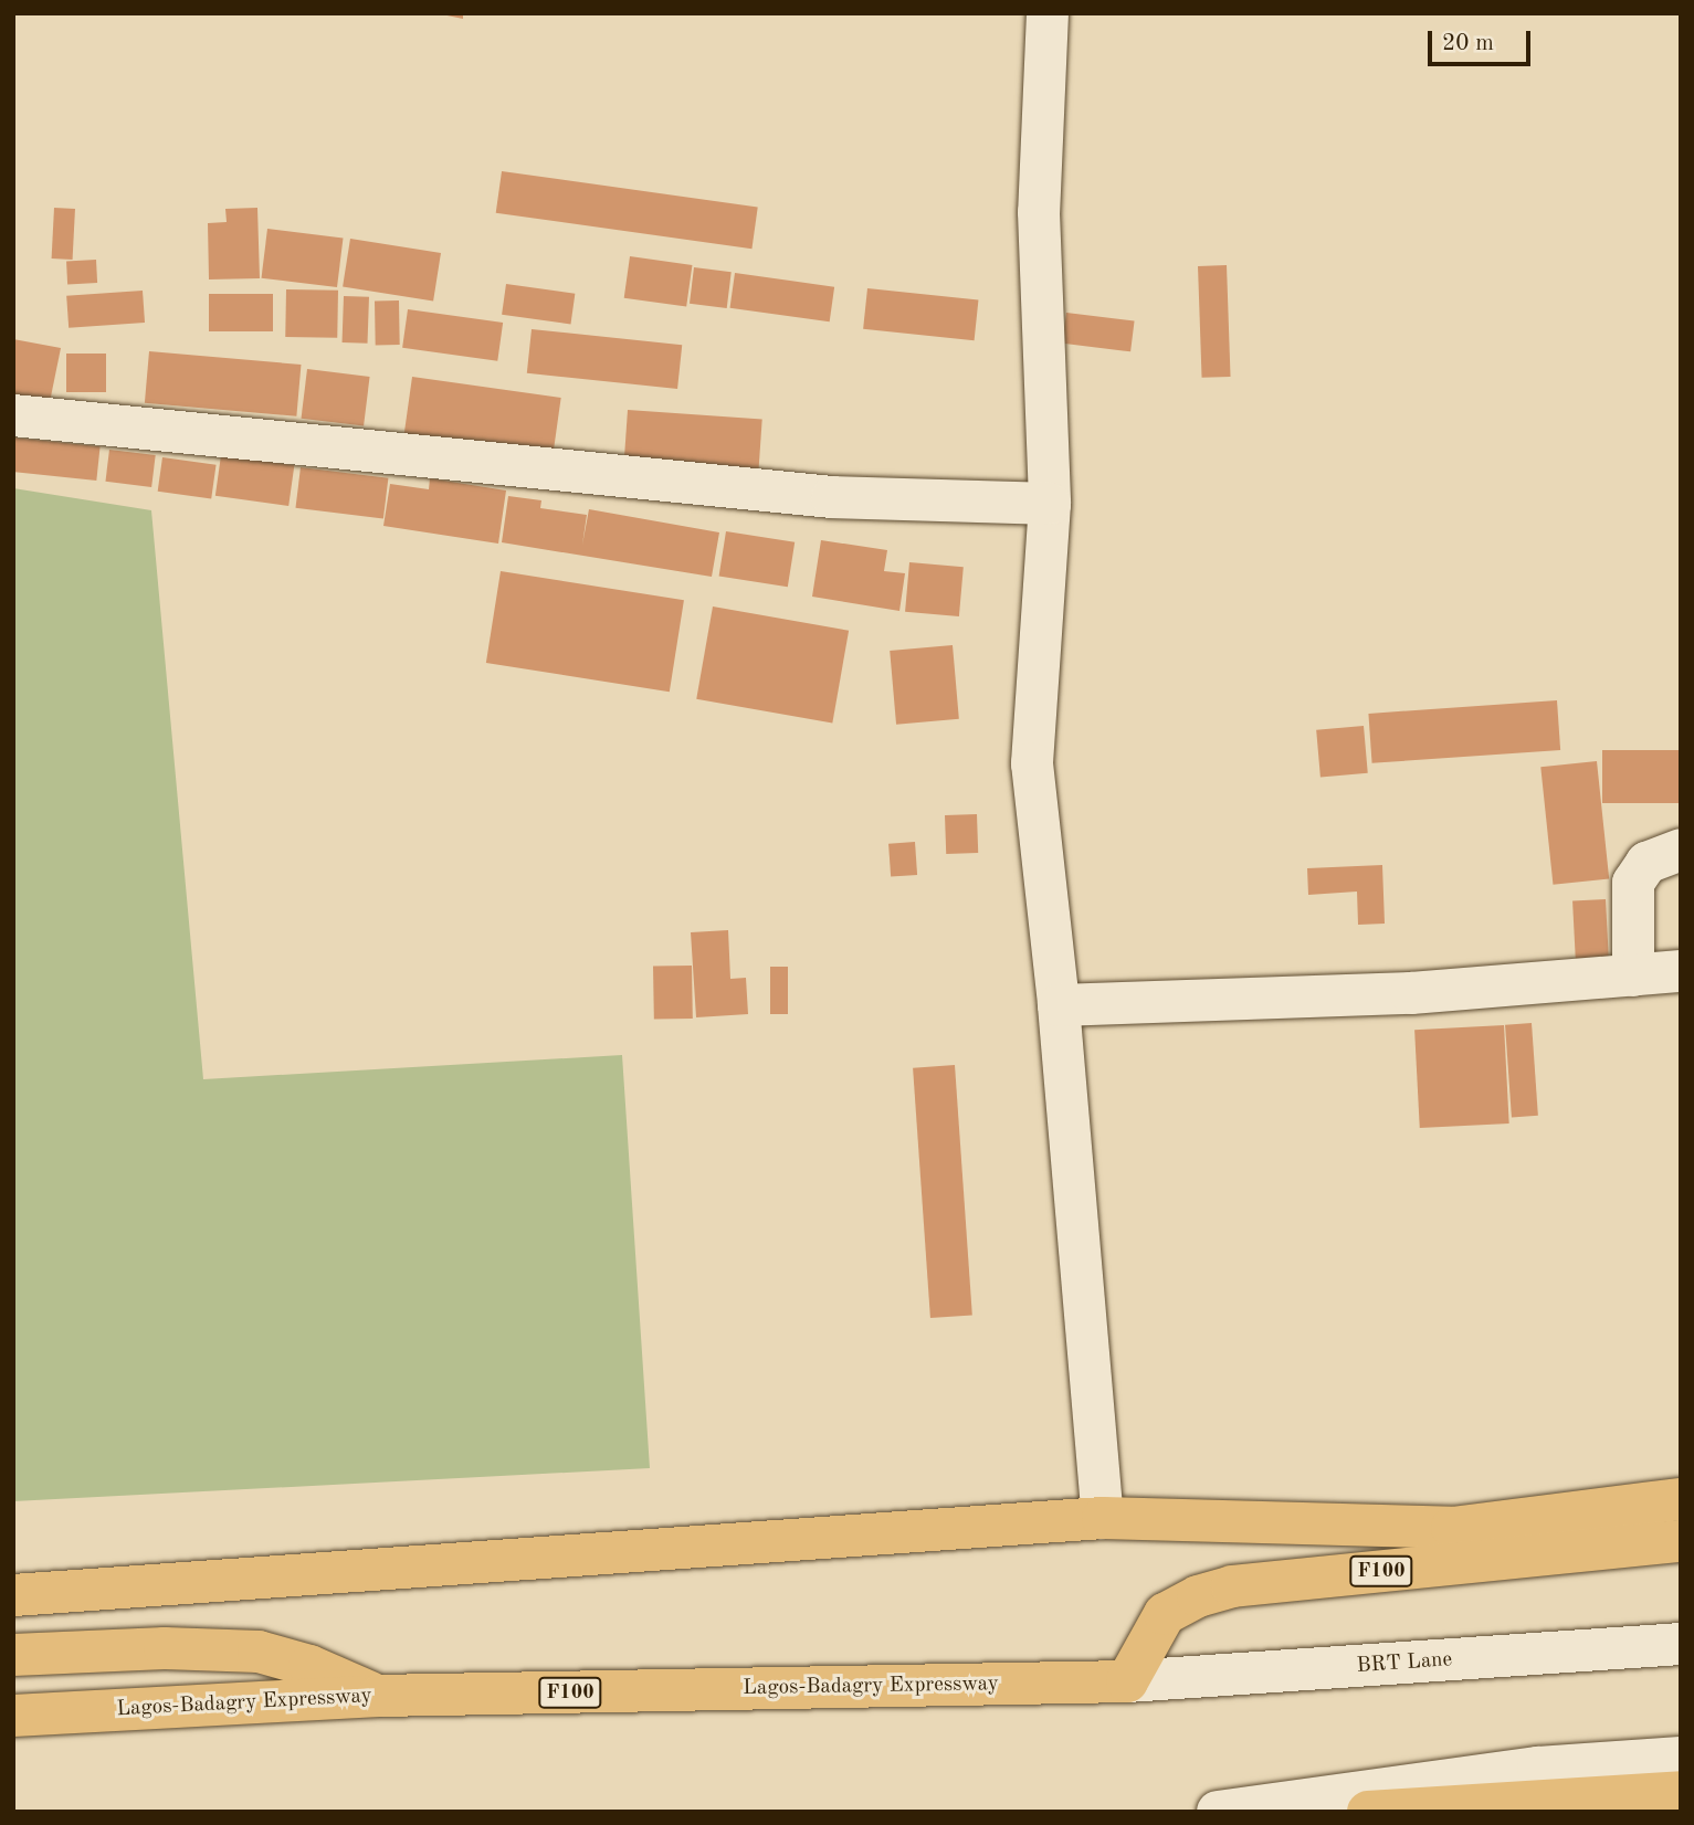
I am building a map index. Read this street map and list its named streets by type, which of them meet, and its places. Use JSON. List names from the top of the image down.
{
  "streets": {
    "main road": ["F100", "Lagos-Badagry Expressway"],
    "street": ["BRT Lane"]
  },
  "crossings": [
    ["F100", "BRT Lane"],
    ["F100", "Lagos-Badagry Expressway"],
    ["BRT Lane", "Lagos-Badagry Expressway"]
  ],
  "scale_bar": "20 m"
}
